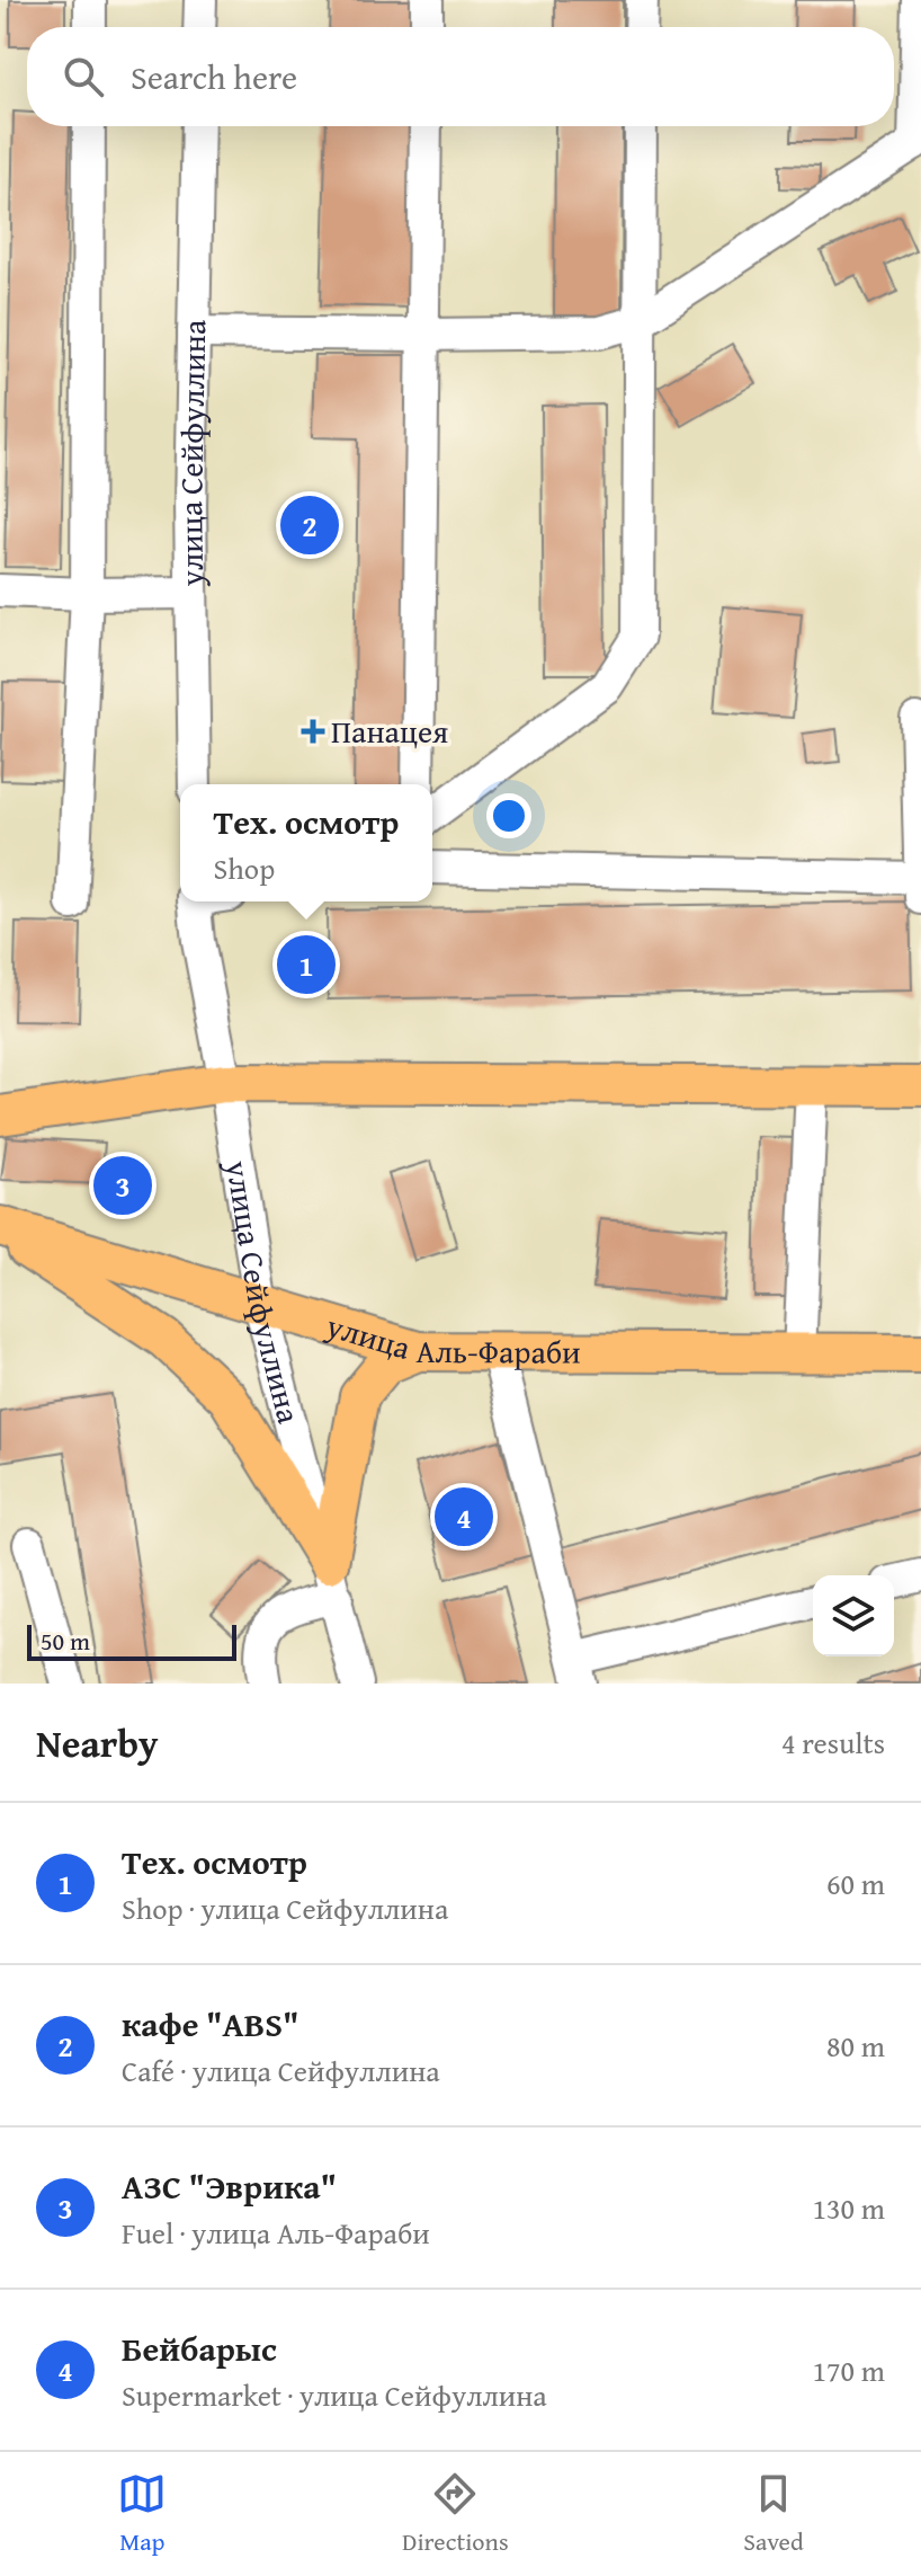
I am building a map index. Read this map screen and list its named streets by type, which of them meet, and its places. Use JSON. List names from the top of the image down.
{
  "streets": {
    "main road": ["улица Аль-Фараби"],
    "street": ["улица Сейфуллина"]
  },
  "crossings": [
    ["улица Сейфуллина", "улица Аль-Фараби"]
  ],
  "places": {
    "health": ["Панацея"]
  },
  "scale_bar": "50 m",
  "page": {
    "search": "Search here",
    "pins": [
      "2",
      "1",
      "3",
      "4"
    ],
    "popup": ["Тех. осмотр", "Shop"],
    "scale": "50 m",
    "heading": ["Nearby", "4 results"],
    "list": [
      {
        "mark": "1",
        "name": "Тех. осмотр",
        "note": "Shop · улица Сейфуллина",
        "value": "60 m"
      },
      {
        "mark": "2",
        "name": "кафе \"ABS\"",
        "note": "Café · улица Сейфуллина",
        "value": "80 m"
      },
      {
        "mark": "3",
        "name": "АЗС \"Эврика\"",
        "note": "Fuel · улица Аль-Фараби",
        "value": "130 m"
      },
      {
        "mark": "4",
        "name": "Бейбарыс",
        "note": "Supermarket · улица Сейфуллина",
        "value": "170 m"
      }
    ],
    "nav": ["Map", "Directions", "Saved"]
  }
}
